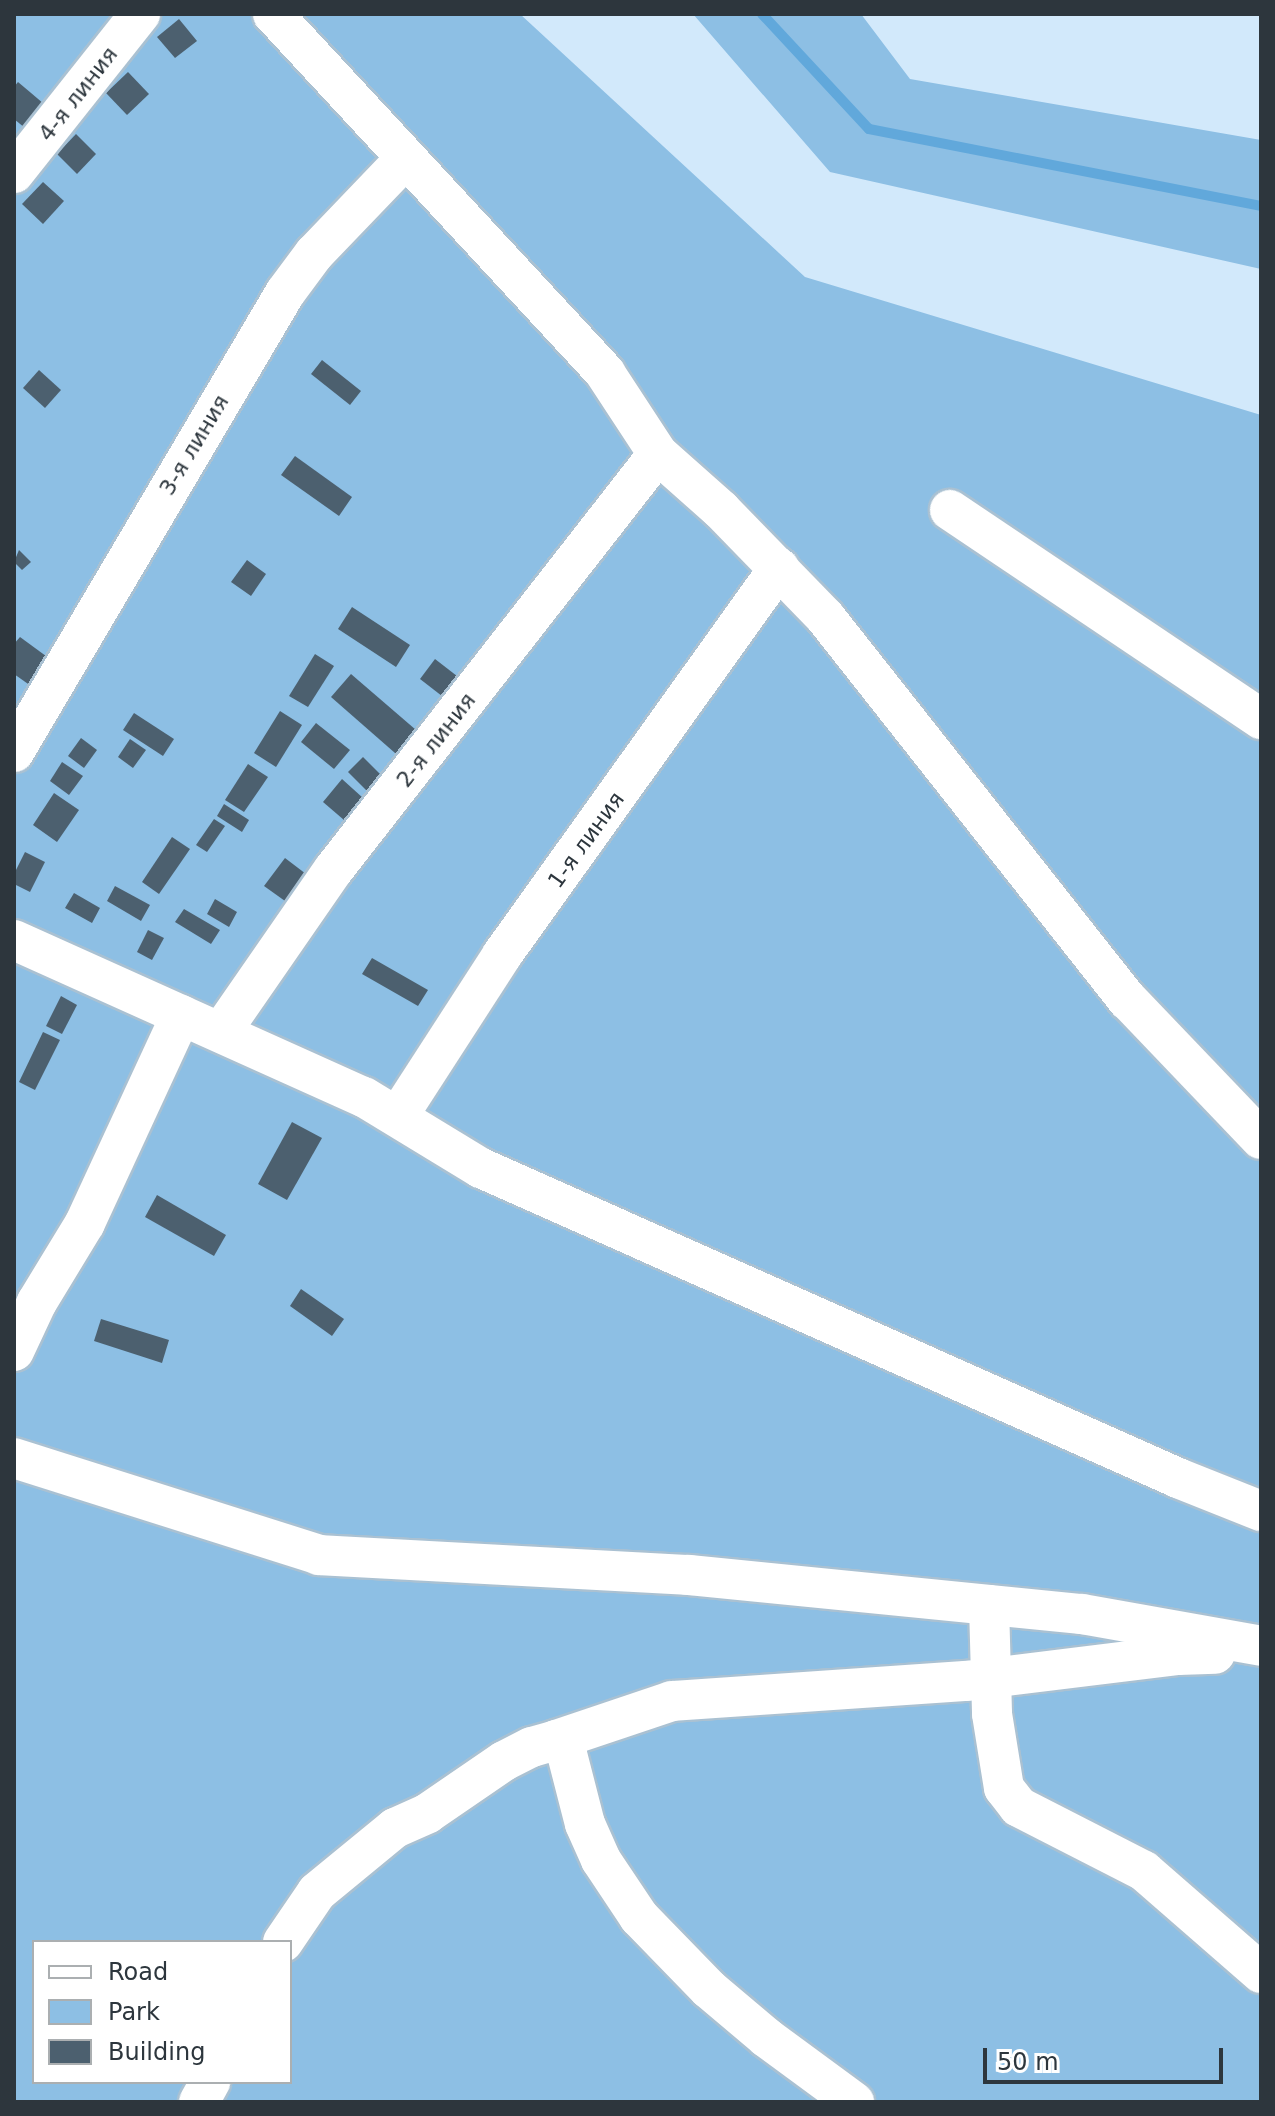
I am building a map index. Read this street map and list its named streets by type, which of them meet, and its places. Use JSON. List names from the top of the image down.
{
  "streets": {
    "street": [
      "4-я линия",
      "3-я линия",
      "2-я линия",
      "1-я линия"
    ]
  },
  "legend": ["Road", "Park", "Building"],
  "scale_bar": "50 m"
}
